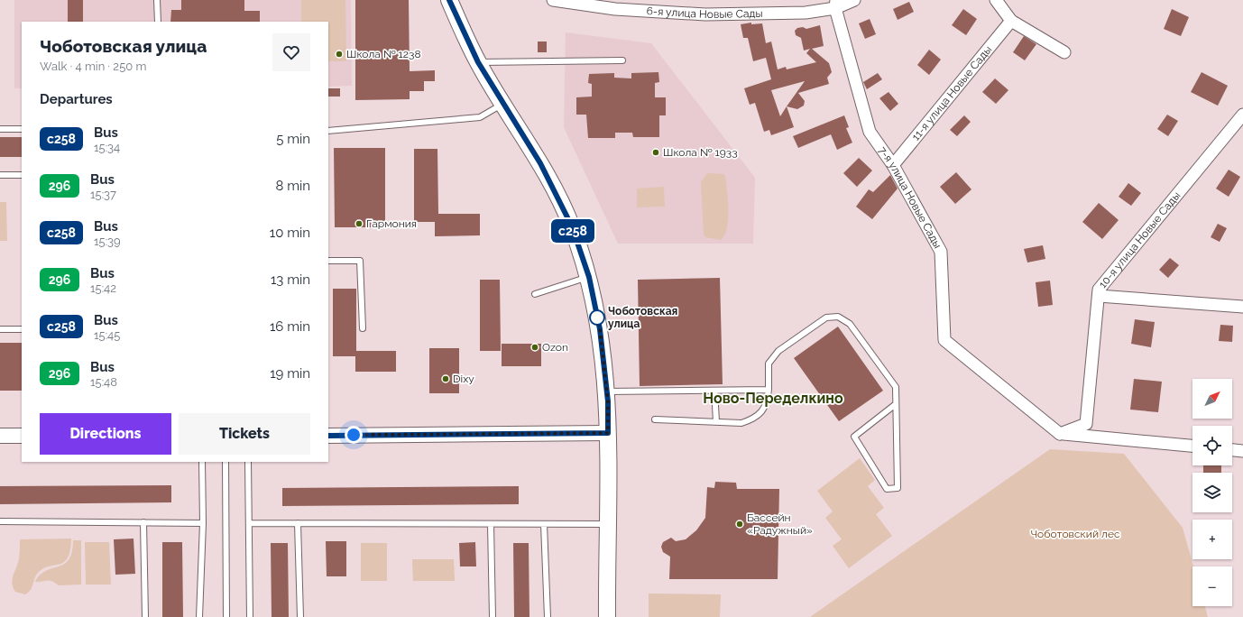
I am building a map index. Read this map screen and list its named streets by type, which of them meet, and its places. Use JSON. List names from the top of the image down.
{
  "streets": {
    "street": [
      "6-я улица Новые Сады",
      "11-я улица Новые Сады",
      "7-я улица Новые Сады",
      "10-я улица Новые Сады"
    ]
  },
  "crossings": [
    ["6-я улица Новые Сады", "7-я улица Новые Сады"],
    ["11-я улица Новые Сады", "7-я улица Новые Сады"],
    ["7-я улица Новые Сады", "10-я улица Новые Сады"]
  ],
  "districts": ["Ново-Переделкино"],
  "parks": ["Чоботовский лес"],
  "places": [
    "Школа № 1238",
    "Школа № 1933",
    "Гармония",
    "Чоботовская улица",
    "Ozon",
    "Dixy",
    "Бассейн «Радужный»"
  ],
  "lines": ["bus line с258"],
  "north": "top right",
  "page": {
    "on_map": "с258",
    "heading": [
      ["Чоботовская улица", "Walk · 4 min · 250 m"],
      "Departures"
    ],
    "list": [
      {
        "mark": "с258",
        "name": "Bus",
        "note": "15:34",
        "value": "5 min"
      },
      {
        "mark": "296",
        "name": "Bus",
        "note": "15:37",
        "value": "8 min"
      },
      {
        "mark": "с258",
        "name": "Bus",
        "note": "15:39",
        "value": "10 min"
      },
      {
        "mark": "296",
        "name": "Bus",
        "note": "15:42",
        "value": "13 min"
      },
      {
        "mark": "с258",
        "name": "Bus",
        "note": "15:45",
        "value": "16 min"
      },
      {
        "mark": "296",
        "name": "Bus",
        "note": "15:48",
        "value": "19 min"
      }
    ],
    "map_buttons": ["+", "−"],
    "buttons": ["Directions", "Tickets"]
  }
}
